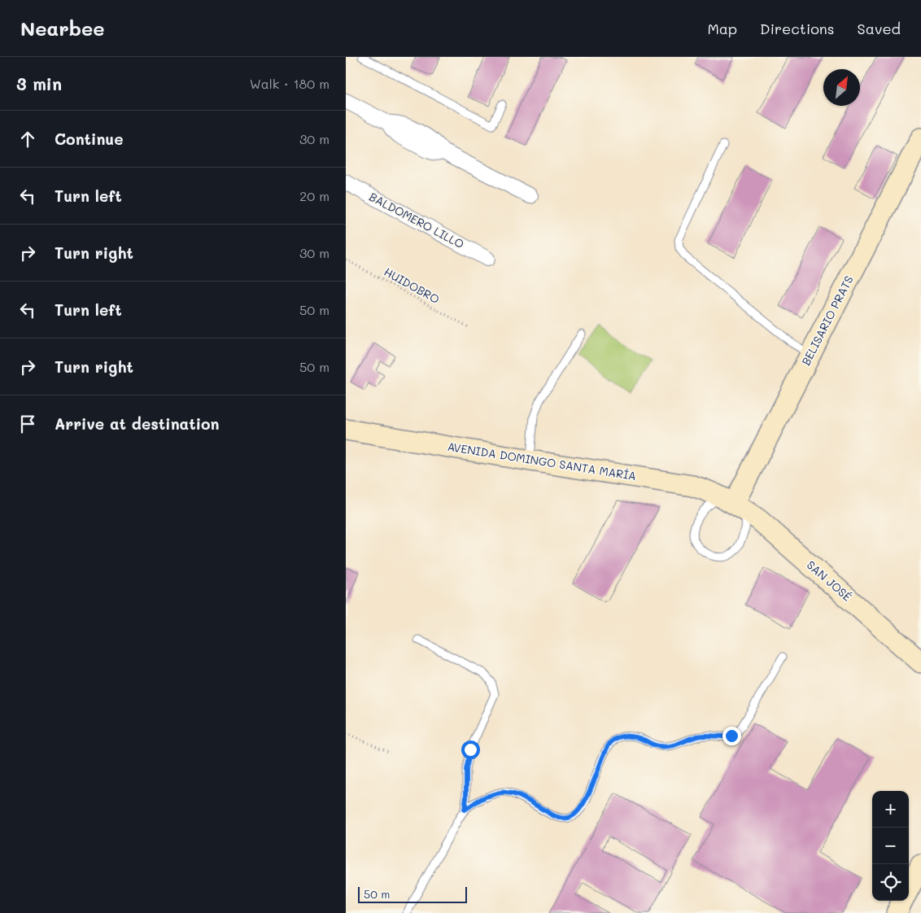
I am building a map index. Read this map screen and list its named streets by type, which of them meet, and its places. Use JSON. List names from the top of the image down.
{
  "streets": {
    "main road": ["BELISARIO PRATS", "AVENIDA DOMINGO SANTA MARÍA", "SAN JOSÉ"],
    "street": ["BALDOMERO LILLO"],
    "path": ["HUIDOBRO"]
  },
  "crossings": [
    ["BELISARIO PRATS", "AVENIDA DOMINGO SANTA MARÍA"],
    ["BELISARIO PRATS", "SAN JOSÉ"],
    ["AVENIDA DOMINGO SANTA MARÍA", "SAN JOSÉ"]
  ],
  "scale_bar": "50 m",
  "north": "top right",
  "page": {
    "header": "Nearbee",
    "nav": ["Map", "Directions", "Saved"],
    "heading": ["3 min", "Walk · 180 m"],
    "list": [
      ["Continue", "30 m"],
      ["Turn left", "20 m"],
      ["Turn right", "30 m"],
      ["Turn left", "50 m"],
      ["Turn right", "50 m"],
      "Arrive at destination"
    ],
    "map_buttons": ["+", "−"],
    "scale": "50 m"
  }
}
